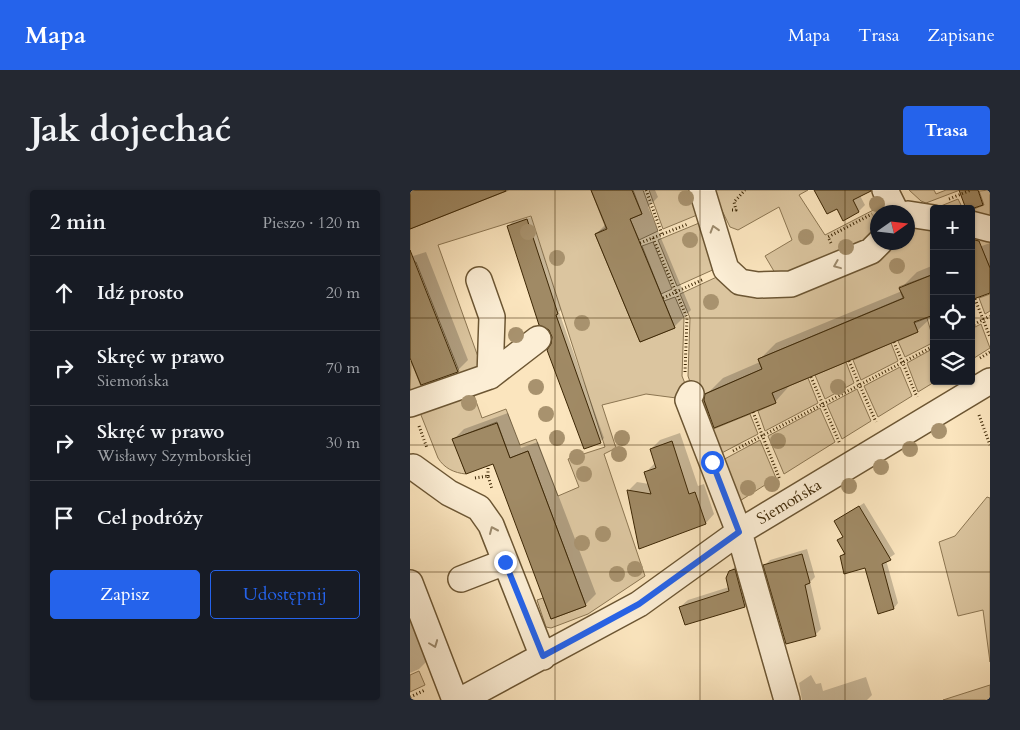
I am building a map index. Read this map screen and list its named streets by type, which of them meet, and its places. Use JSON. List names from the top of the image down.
{
  "streets": {
    "street": ["Siemońska"]
  },
  "north": "right",
  "page": {
    "header": "Mapa",
    "nav": ["Mapa", "Trasa", "Zapisane"],
    "title": "Jak dojechać",
    "buttons": [
      "Trasa",
      ["Zapisz", "Udostępnij"]
    ],
    "heading": ["2 min", "Pieszo · 120 m"],
    "map_buttons": ["+", "−"],
    "list": [
      ["Idź prosto", "20 m"],
      ["Skręć w prawo", "Siemońska", "70 m"],
      ["Skręć w prawo", "Wisławy Szymborskiej", "30 m"],
      "Cel podróży"
    ]
  }
}
